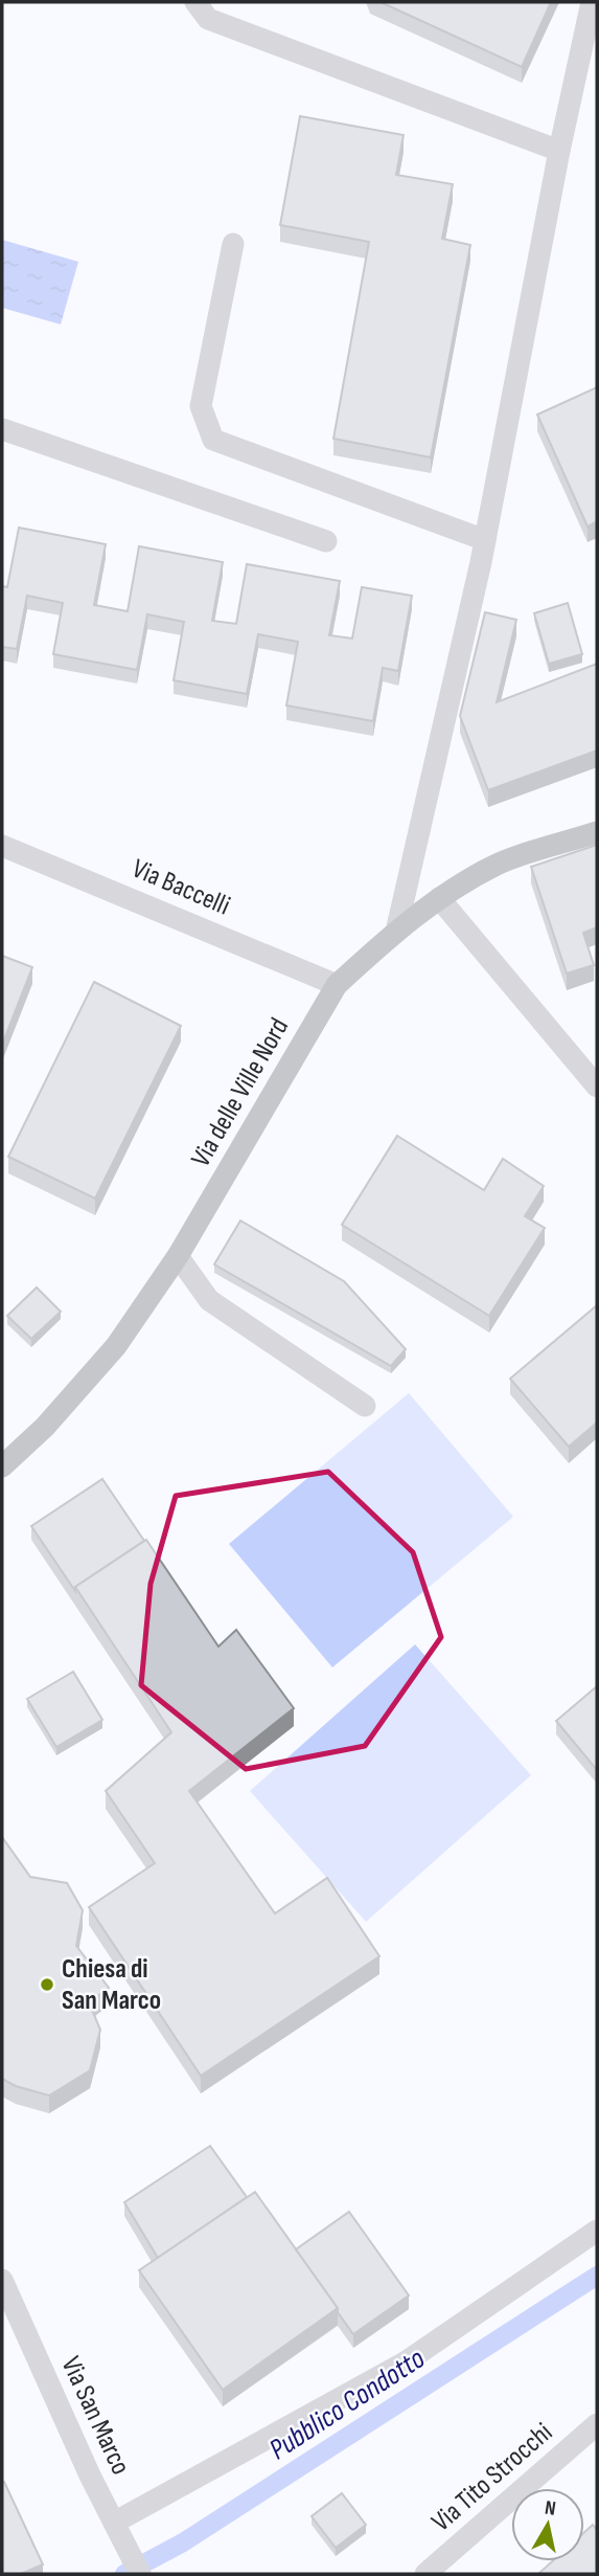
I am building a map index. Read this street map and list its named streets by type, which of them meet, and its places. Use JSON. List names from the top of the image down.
{
  "streets": {
    "street": [
      "Via Baccelli",
      "Via delle Ville Nord",
      "Via San Marco",
      "Via Tito Strocchi"
    ]
  },
  "crossings": [
    ["Via Baccelli", "Via delle Ville Nord"]
  ],
  "water": ["Pubblico Condotto"],
  "places": ["Chiesa di San Marco"],
  "north": "top"
}
